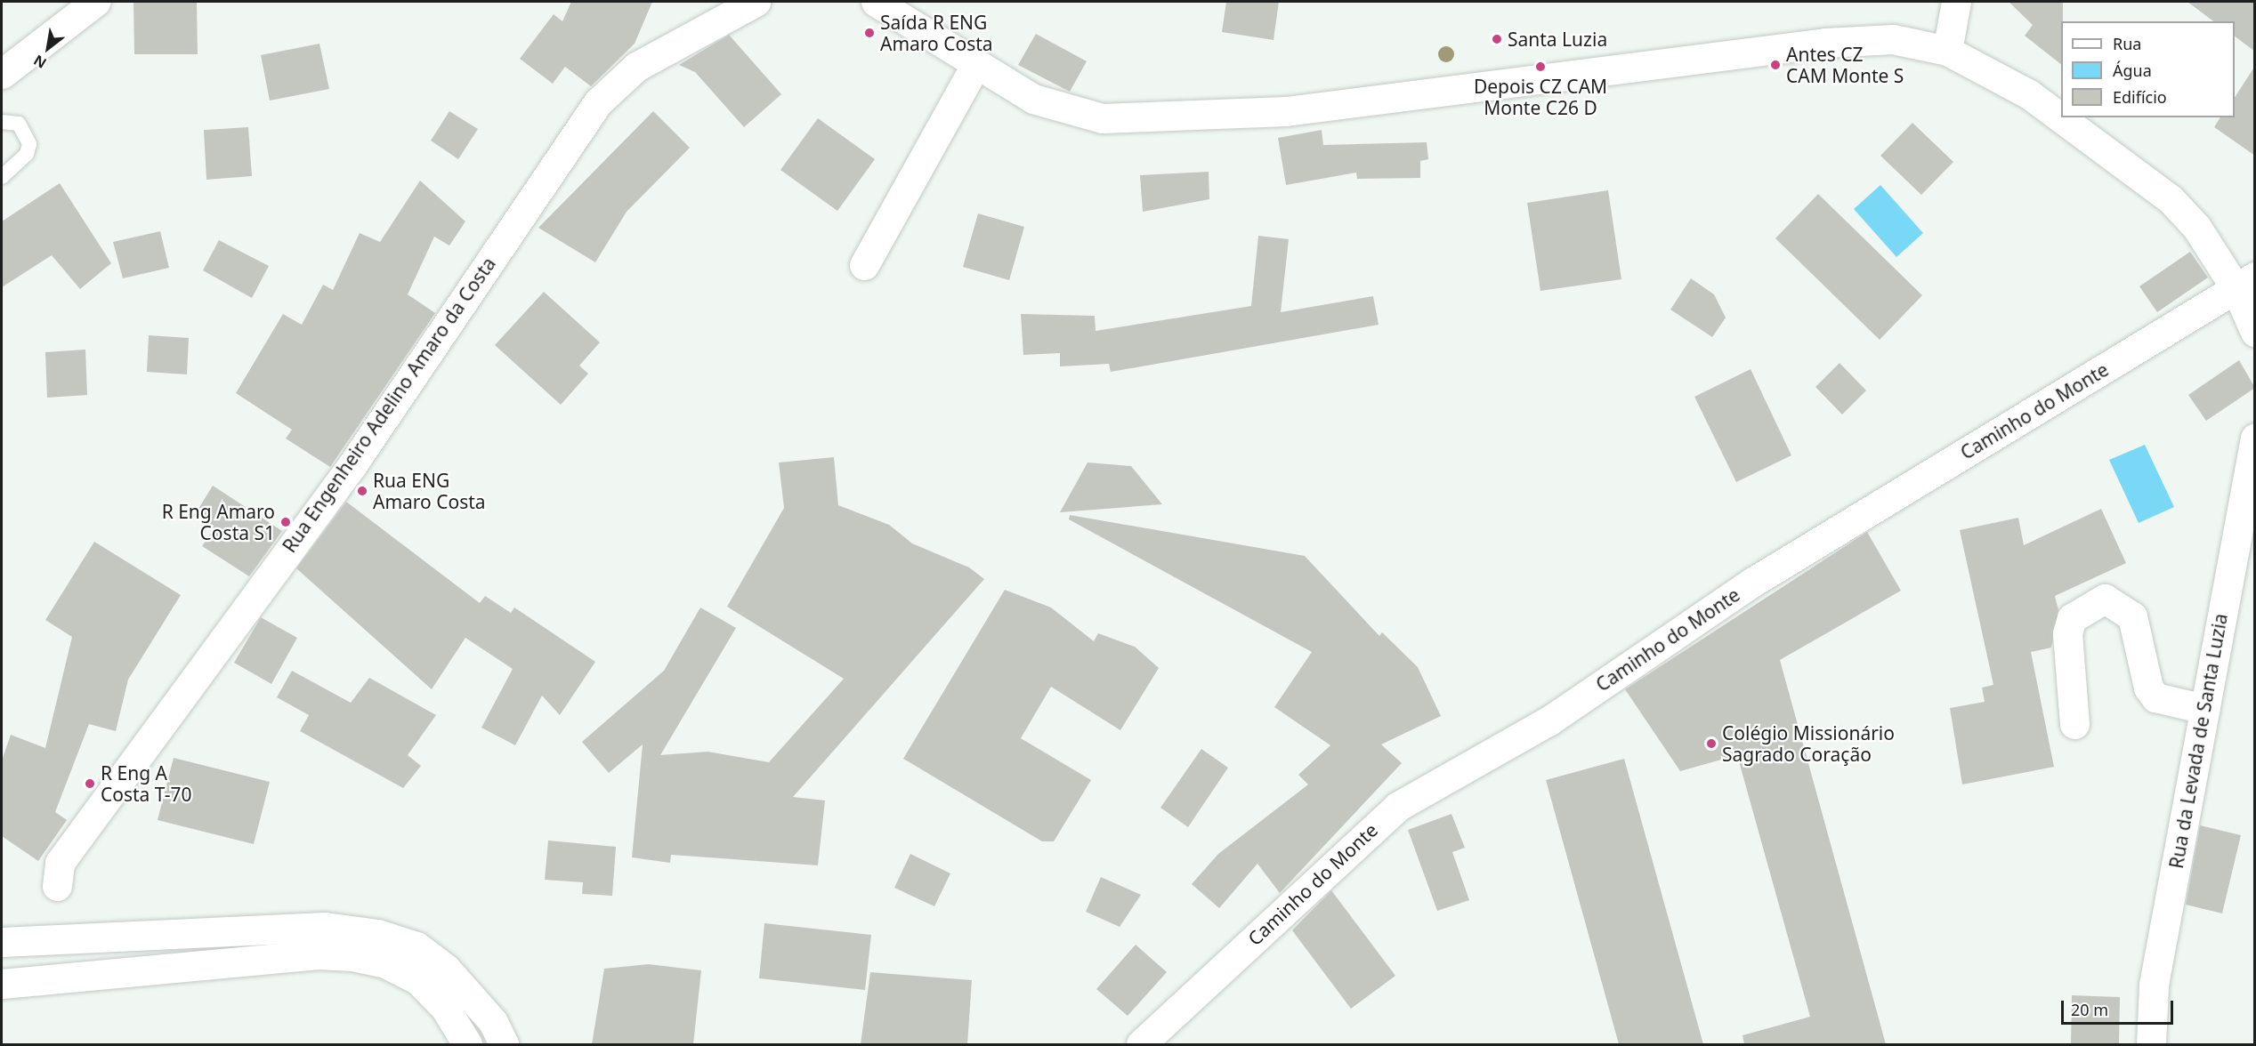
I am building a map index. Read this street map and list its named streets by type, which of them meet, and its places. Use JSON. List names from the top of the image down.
{
  "streets": {
    "main road": ["Rua Engenheiro Adelino Amaro da Costa", "Caminho do Monte", "Rua da Levada de Santa Luzia"]
  },
  "places": [
    "Saída R ENG Amaro Costa",
    "Santa Luzia",
    "Antes CZ CAM Monte S",
    "Depois CZ CAM Monte C26 D",
    "Rua ENG Amaro Costa",
    "R Eng Amaro Costa S1",
    "Colégio Missionário Sagrado Coração",
    "R Eng A Costa T-70"
  ],
  "legend": ["Rua", "Água", "Edifício"],
  "scale_bar": "20 m",
  "north": "bottom left"
}
